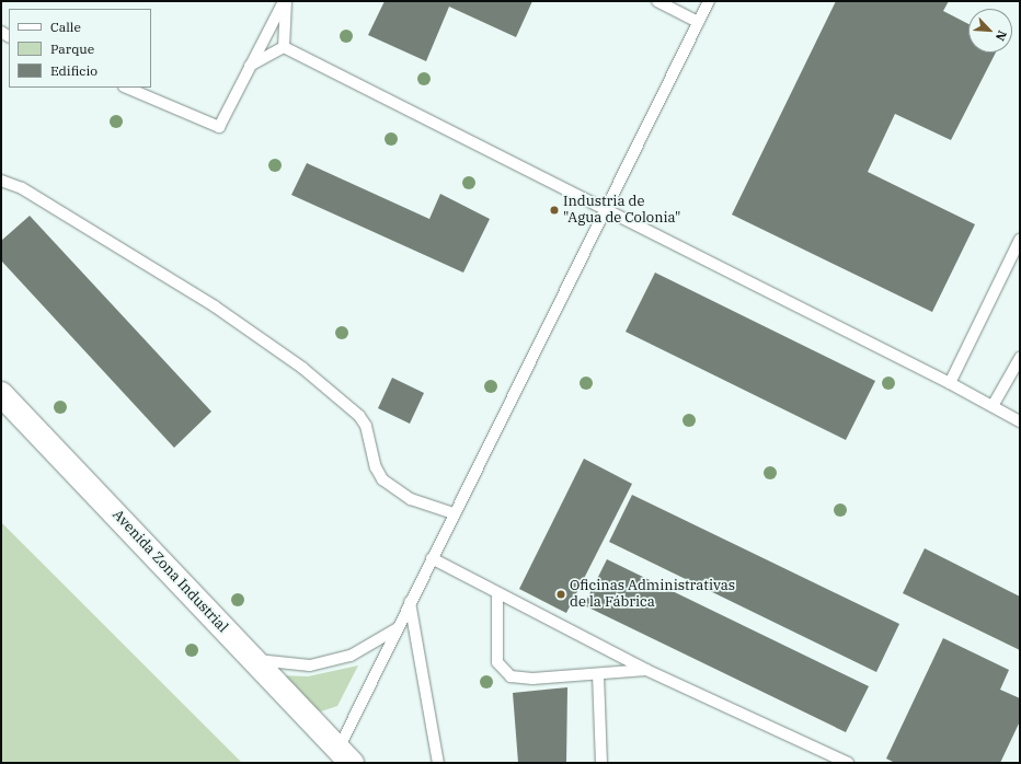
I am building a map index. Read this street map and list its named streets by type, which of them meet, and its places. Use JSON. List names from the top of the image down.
{
  "streets": {
    "main road": ["Avenida Zona Industrial"]
  },
  "places": ["Industria de \"Agua de Colonia\"", "Oficinas Administrativas de la Fábrica"],
  "legend": ["Calle", "Parque", "Edificio"],
  "north": "bottom right"
}
